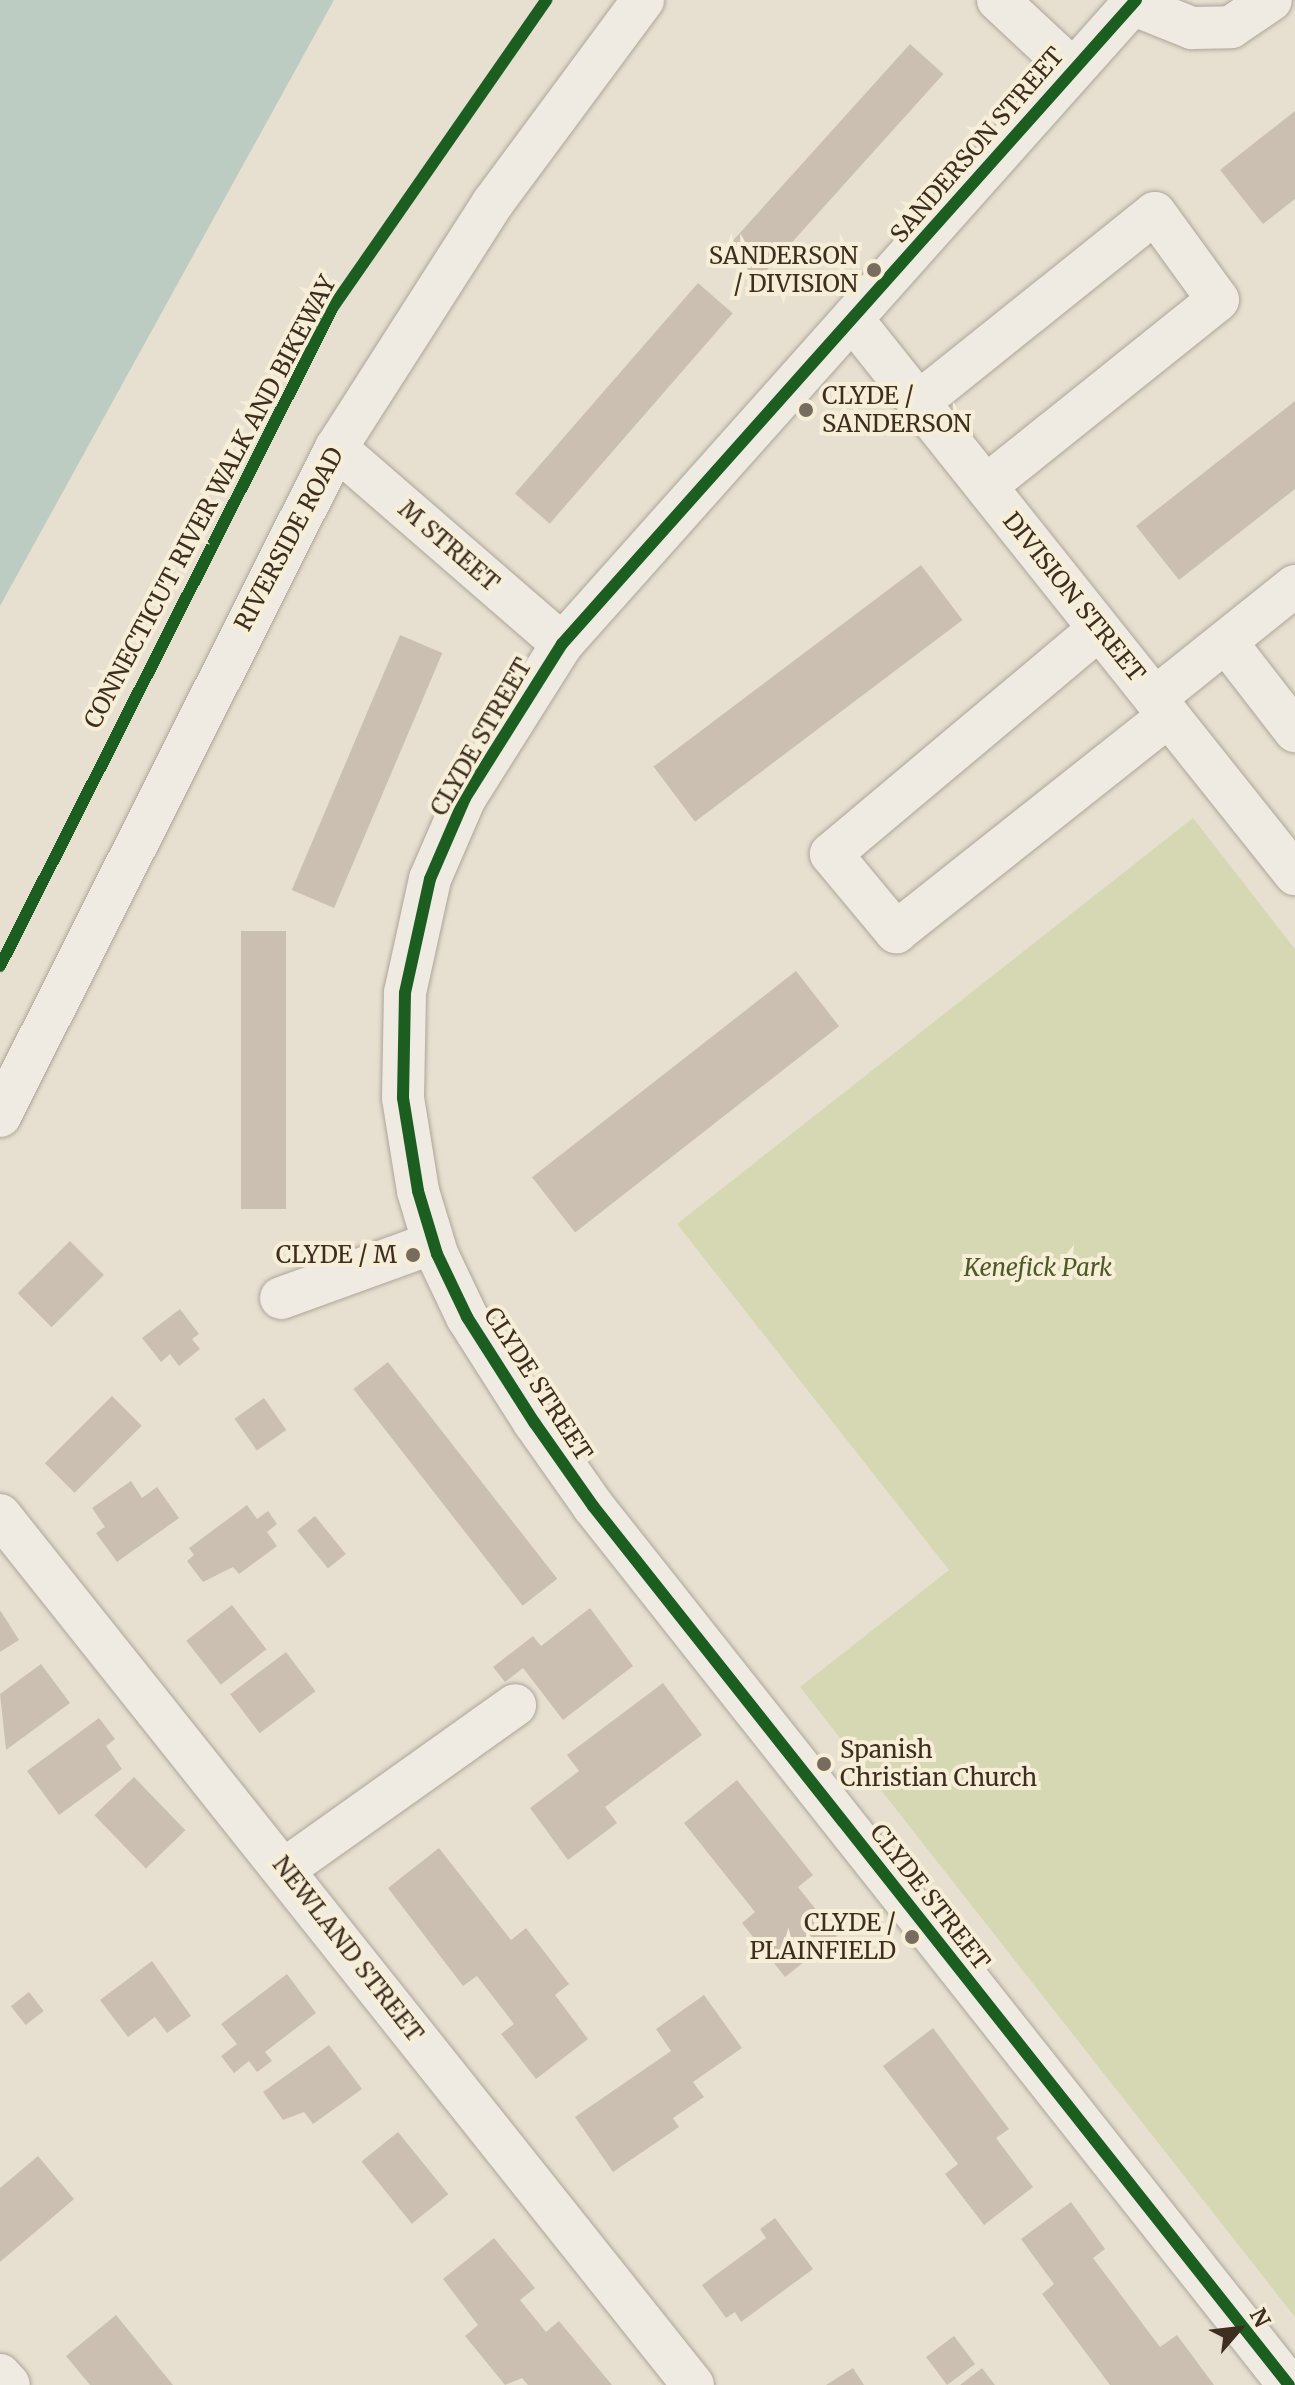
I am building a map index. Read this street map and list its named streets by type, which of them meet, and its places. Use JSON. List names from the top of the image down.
{
  "streets": {
    "street": [
      "SANDERSON STREET",
      "RIVERSIDE ROAD",
      "M STREET",
      "DIVISION STREET",
      "CLYDE STREET",
      "NEWLAND STREET"
    ],
    "cycle path": ["CONNECTICUT RIVER WALK AND BIKEWAY"]
  },
  "crossings": [
    ["SANDERSON STREET", "DIVISION STREET"],
    ["SANDERSON STREET", "CLYDE STREET"],
    ["RIVERSIDE ROAD", "M STREET"],
    ["M STREET", "CLYDE STREET"],
    ["DIVISION STREET", "CLYDE STREET"]
  ],
  "parks": ["Kenefick Park"],
  "places": [
    "SANDERSON / DIVISION",
    "CLYDE / SANDERSON",
    "CLYDE / M",
    "Spanish Christian Church",
    "CLYDE / PLAINFIELD"
  ],
  "north": "top right"
}
